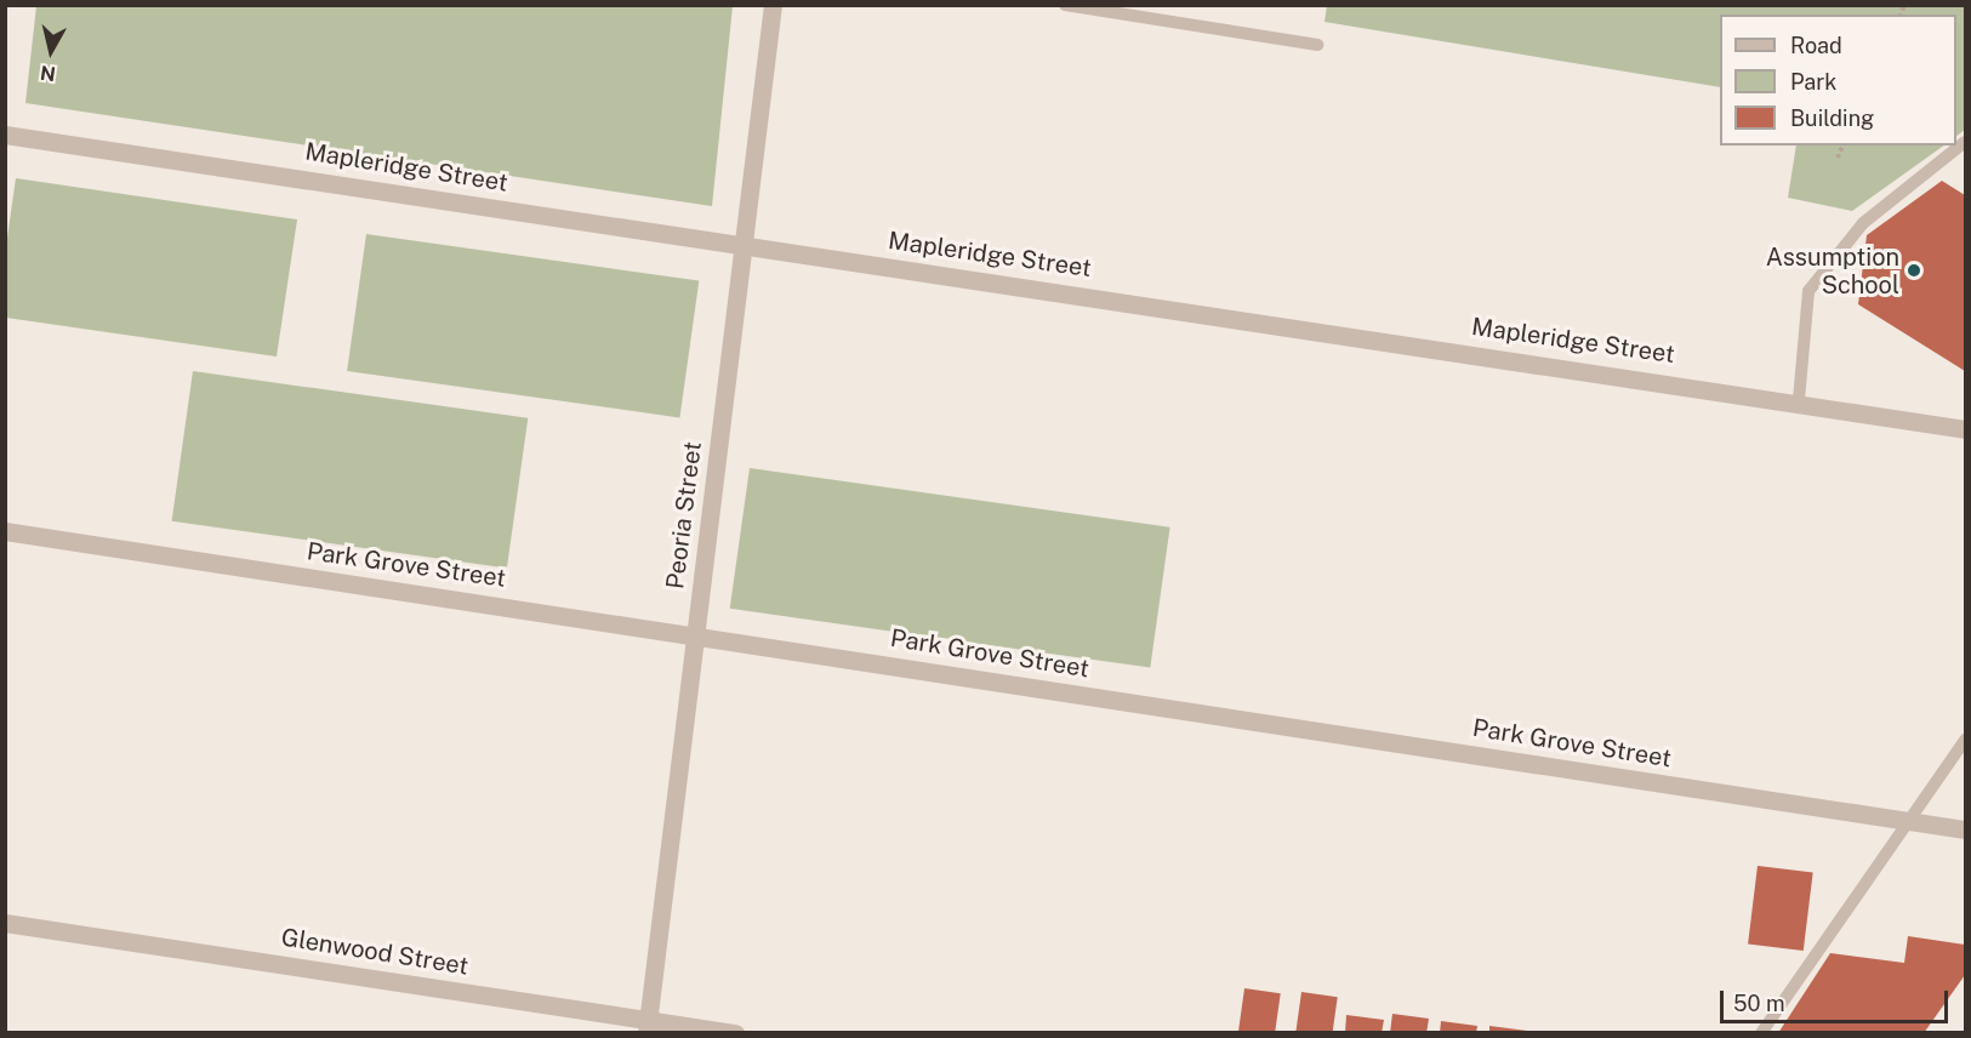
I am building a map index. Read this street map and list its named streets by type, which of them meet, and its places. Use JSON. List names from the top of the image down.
{
  "streets": {
    "street": [
      "Mapleridge Street",
      "Peoria Street",
      "Park Grove Street",
      "Glenwood Street"
    ]
  },
  "crossings": [
    ["Mapleridge Street", "Peoria Street"],
    ["Peoria Street", "Park Grove Street"],
    ["Peoria Street", "Glenwood Street"]
  ],
  "places": ["Assumption School"],
  "legend": ["Road", "Park", "Building"],
  "scale_bar": "50 m",
  "north": "bottom"
}
